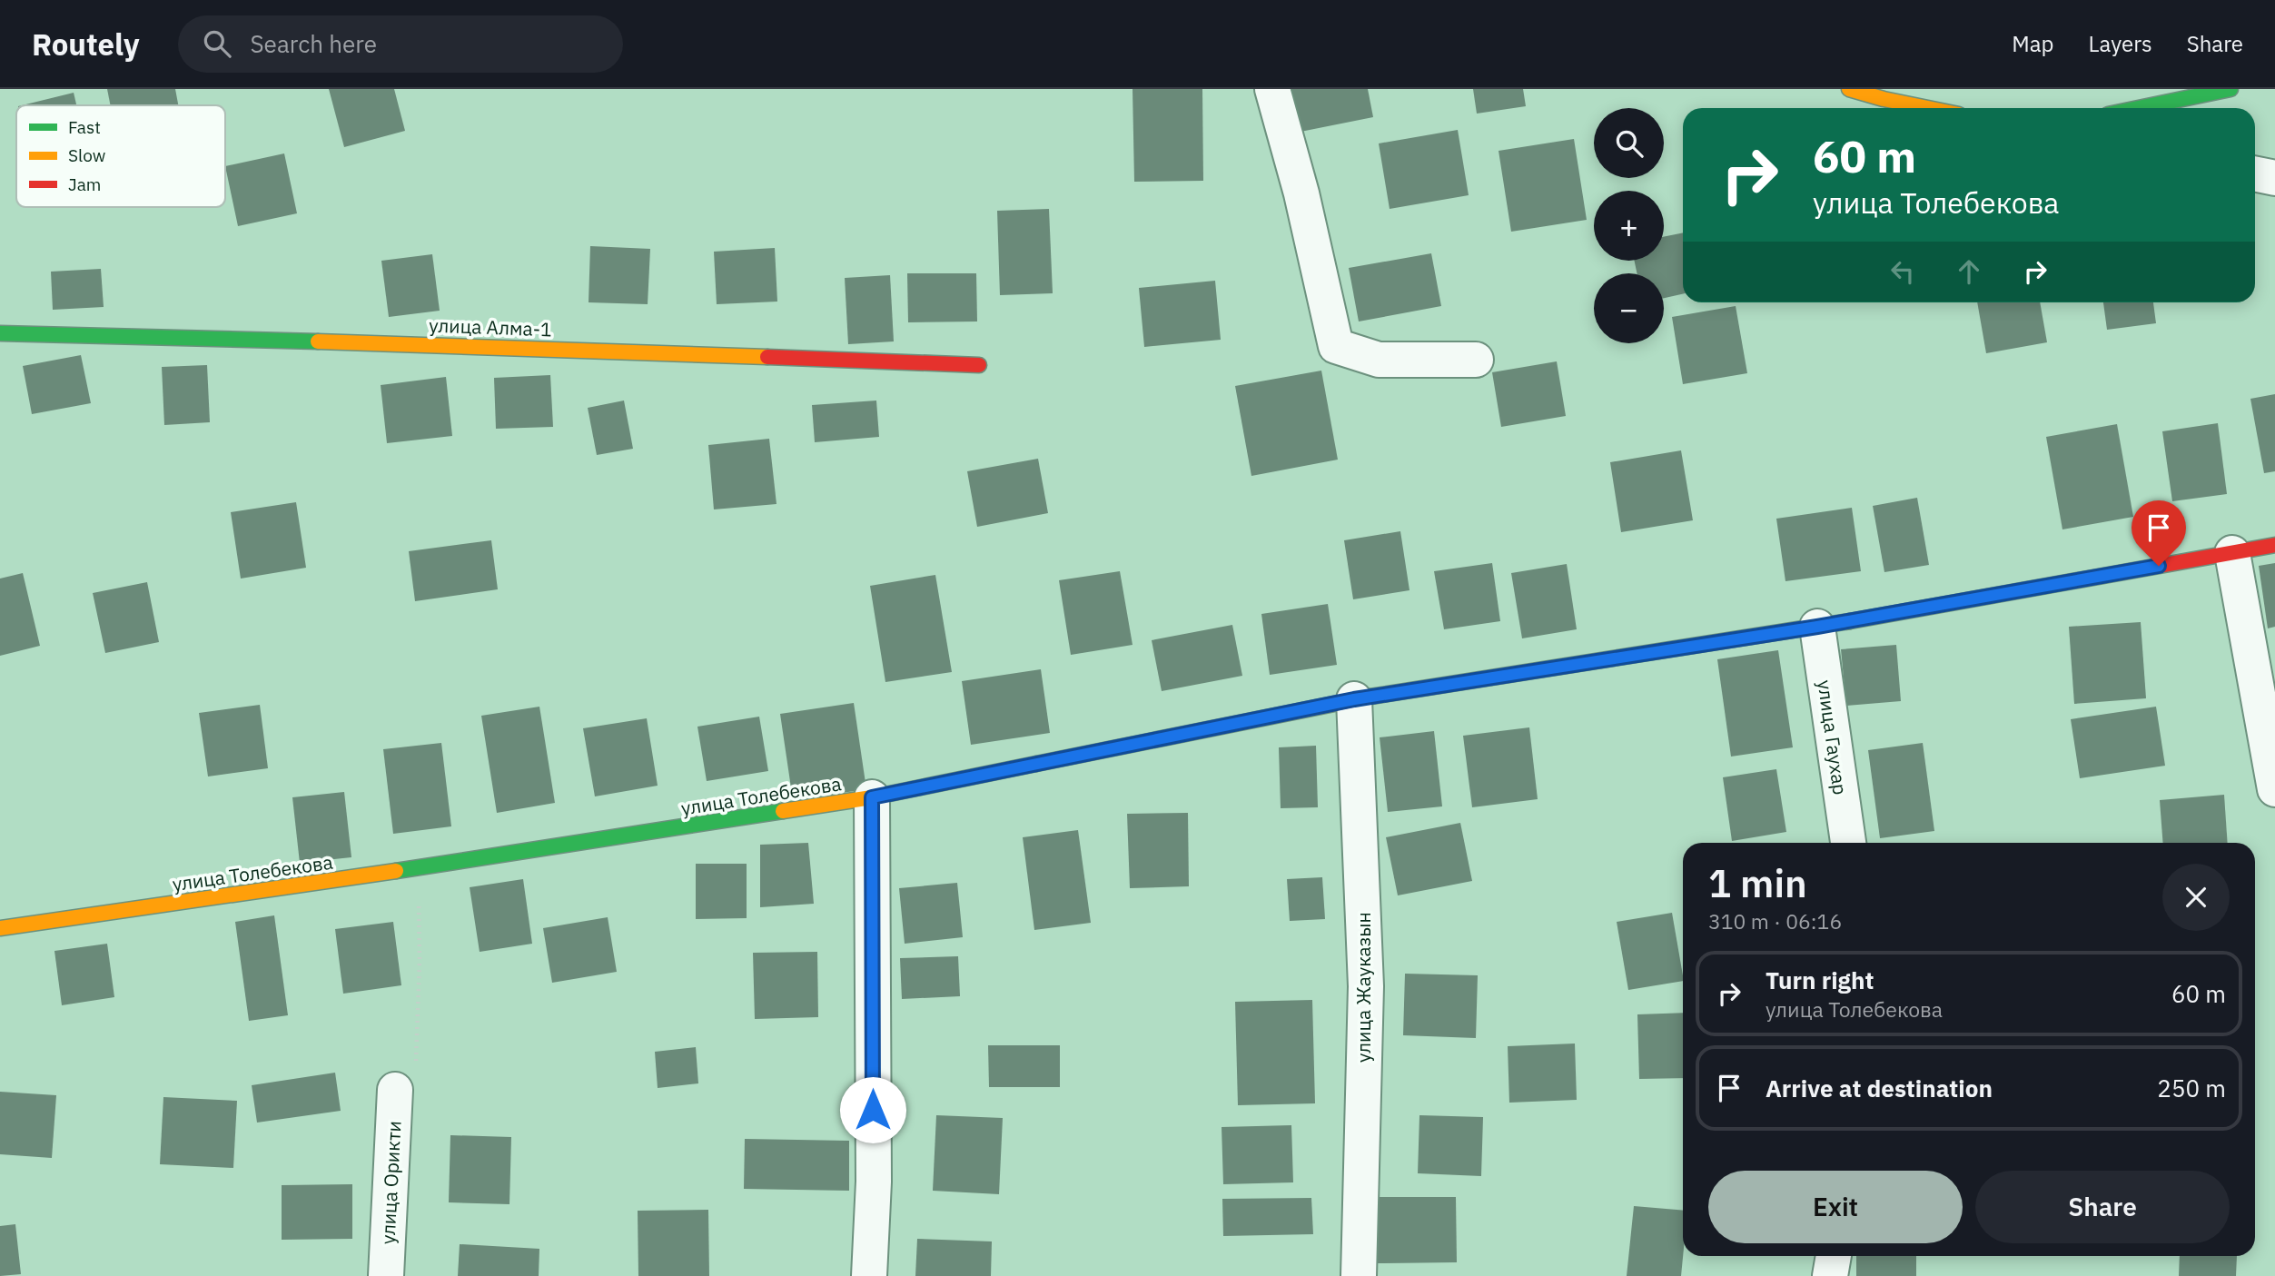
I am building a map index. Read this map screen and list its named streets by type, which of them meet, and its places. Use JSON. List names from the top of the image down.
{
  "streets": {
    "street": [
      "улица Алма-1",
      "улица Гаухар",
      "улица Толебекова",
      "улица Жауказын",
      "улица Орикти"
    ]
  },
  "crossings": [
    ["улица Гаухар", "улица Толебекова"],
    ["улица Толебекова", "улица Жауказын"]
  ],
  "legend": ["Fast", "Slow", "Jam"],
  "page": {
    "header": "Routely",
    "search": "Search here",
    "nav": ["Map", "Layers", "Share"],
    "map_buttons": ["+", "−"],
    "turn": ["60 m", "улица Толебекова"],
    "heading": ["1 min", "310 m · 06:16"],
    "list": [
      {
        "name": "Turn right",
        "note": "улица Толебекова",
        "value": "60 m"
      },
      {
        "name": "Arrive at destination",
        "value": "250 m"
      }
    ],
    "buttons": ["Exit", "Share"]
  }
}
